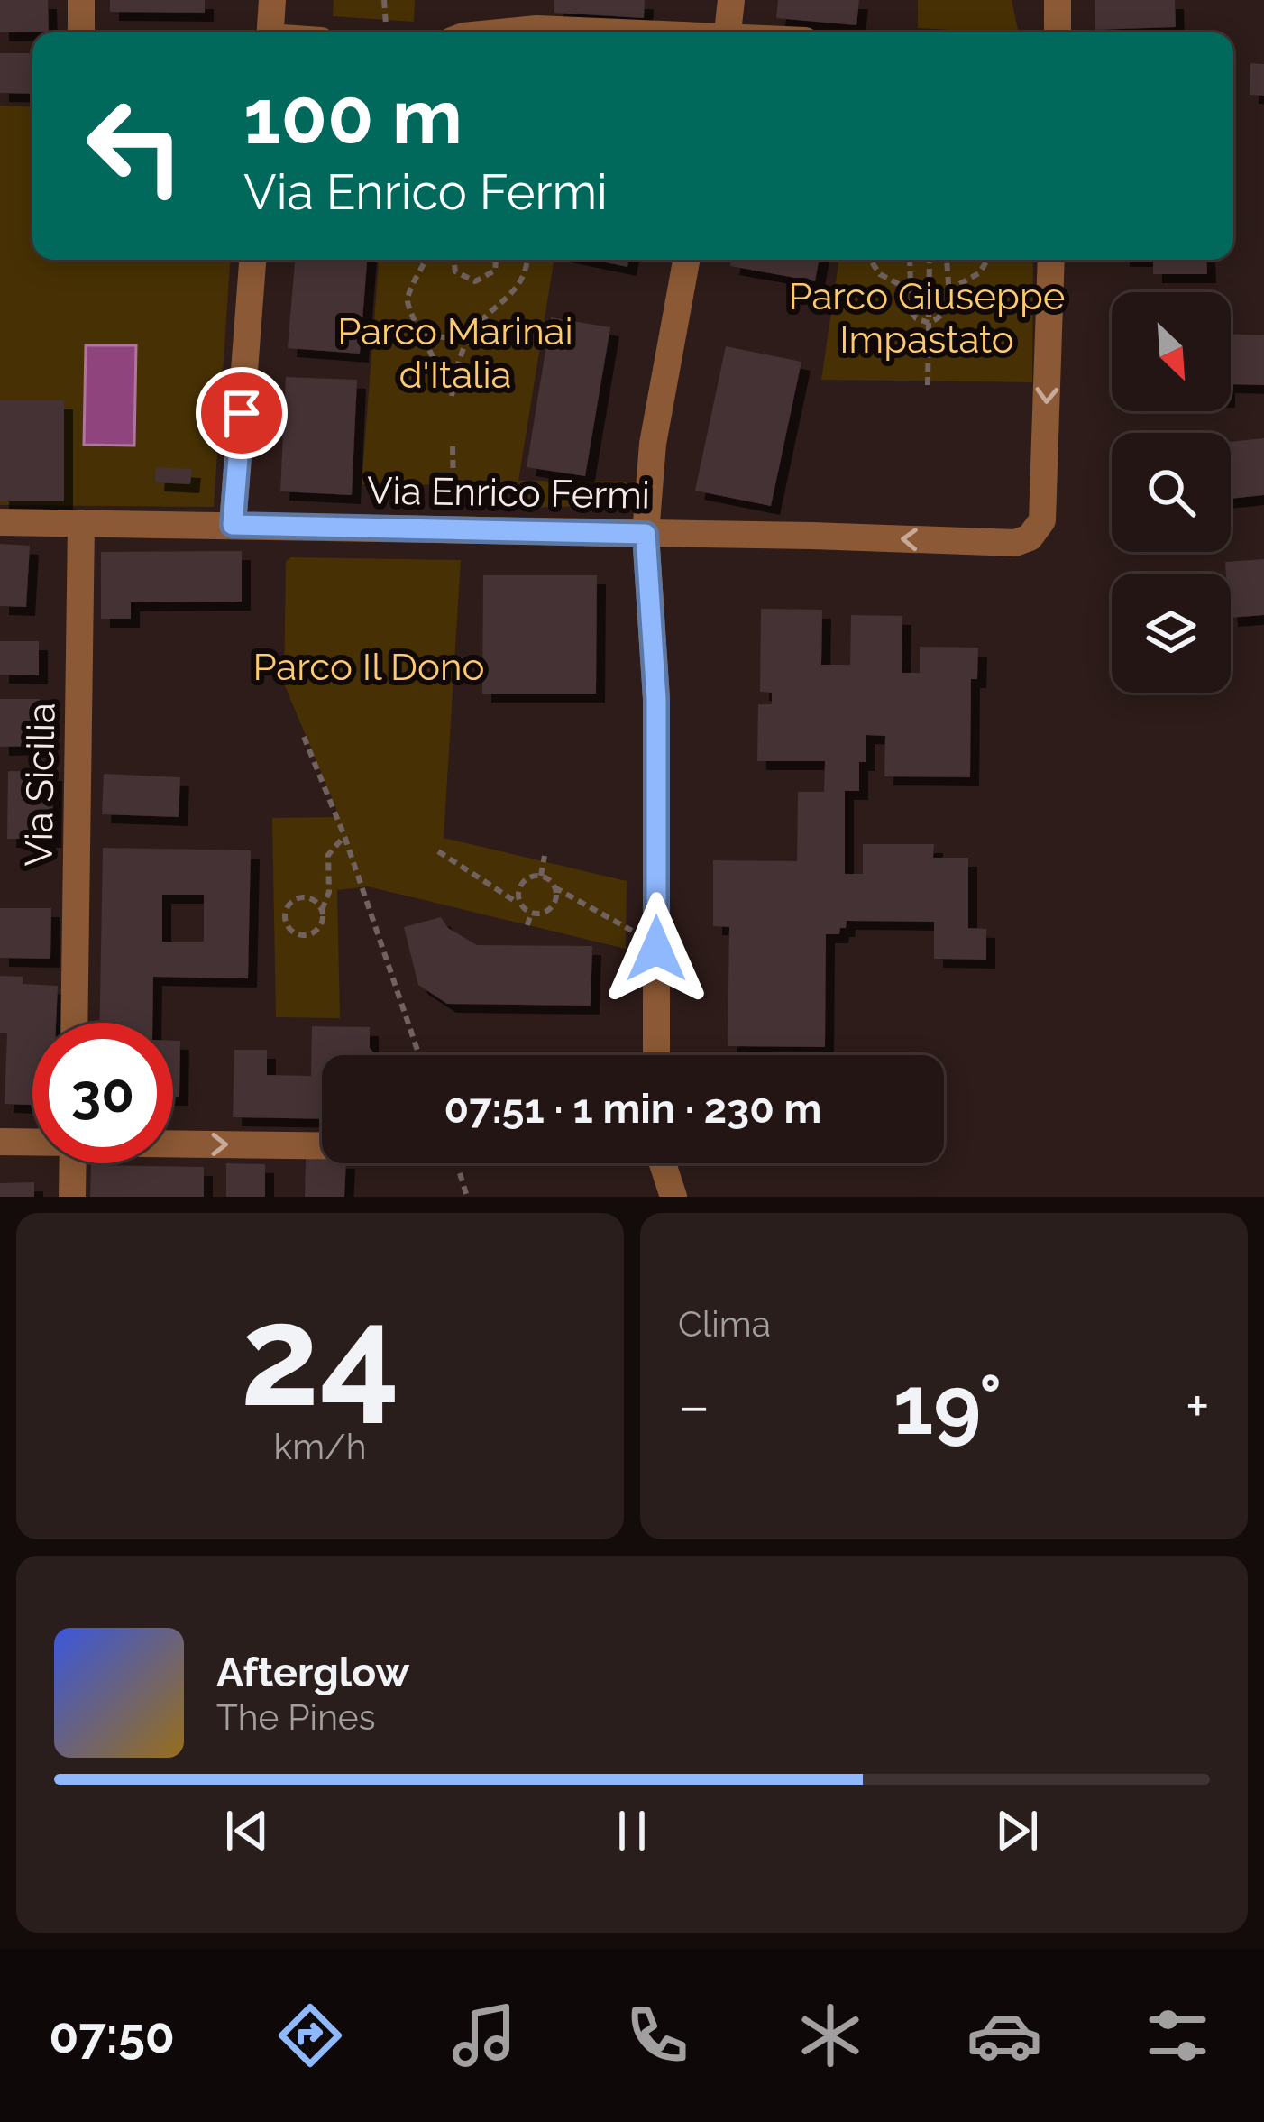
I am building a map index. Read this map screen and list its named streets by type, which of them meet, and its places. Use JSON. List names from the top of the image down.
{
  "streets": {
    "street": ["Via Enrico Fermi", "Via Sicilia"]
  },
  "crossings": [
    ["Via Enrico Fermi", "Via Sicilia"]
  ],
  "parks": ["Parco Giuseppe Impastato", "Parco Marinai d'Italia", "Parco Il Dono"],
  "north": "bottom right",
  "page": {
    "turn": ["100 m", "Via Enrico Fermi"],
    "limit": "30",
    "trip": "07:51 · 1 min · 230 m",
    "tile": [
      ["24", "km/h"],
      "Clima"
    ],
    "heat": ["−", "19°", "+"],
    "song": ["Afterglow", "The Pines"],
    "tabs": "07:50"
  }
}
